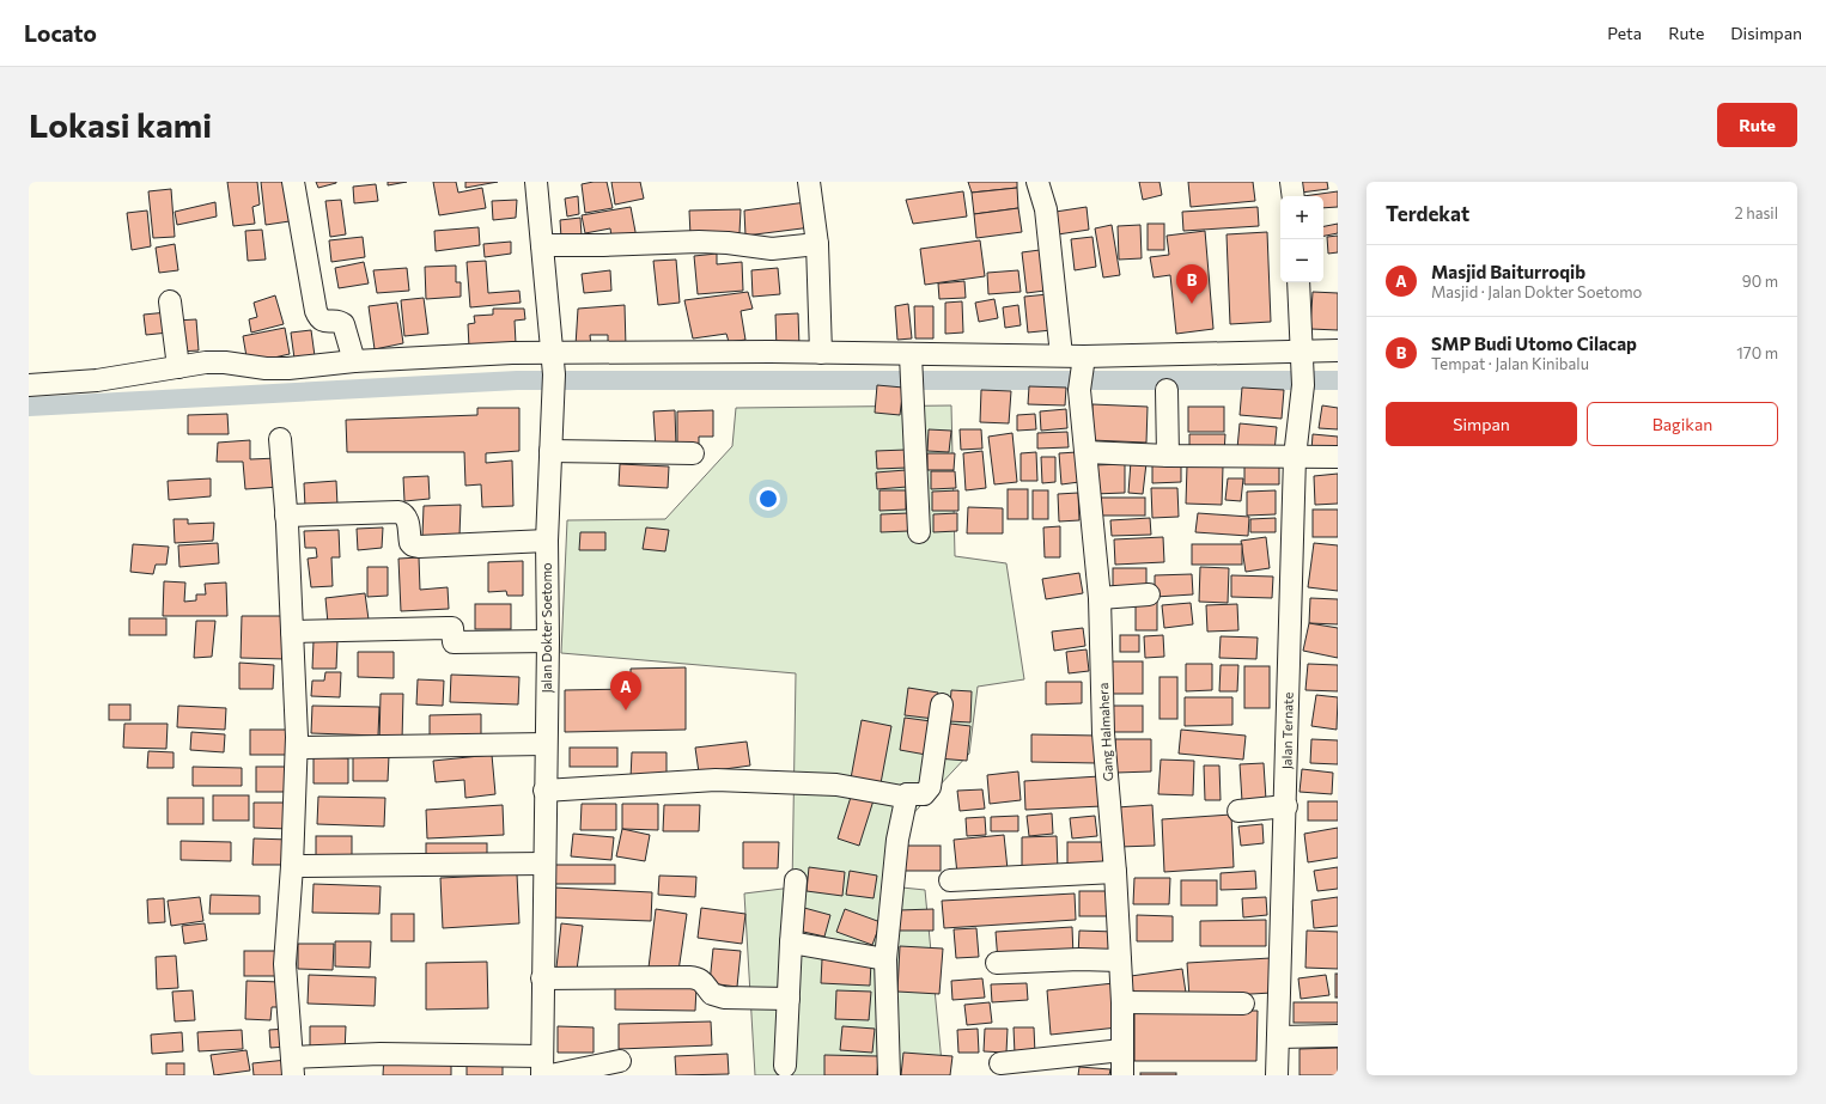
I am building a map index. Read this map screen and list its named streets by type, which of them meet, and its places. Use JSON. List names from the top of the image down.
{
  "streets": {
    "street": ["Jalan Dokter Soetomo", "Jalan Ternate", "Gang Halmahera"]
  },
  "page": {
    "header": "Locato",
    "nav": ["Peta", "Rute", "Disimpan"],
    "buttons": [
      "Rute",
      ["Simpan", "Bagikan"]
    ],
    "title": "Lokasi kami",
    "heading": ["Terdekat", "2 hasil"],
    "map_buttons": ["+", "−"],
    "list": [
      {
        "mark": "A",
        "name": "Masjid Baiturroqib",
        "note": "Masjid · Jalan Dokter Soetomo",
        "value": "90 m"
      },
      {
        "mark": "B",
        "name": "SMP Budi Utomo Cilacap",
        "note": "Tempat · Jalan Kinibalu",
        "value": "170 m"
      }
    ],
    "pins": ["B", "A"]
  }
}
